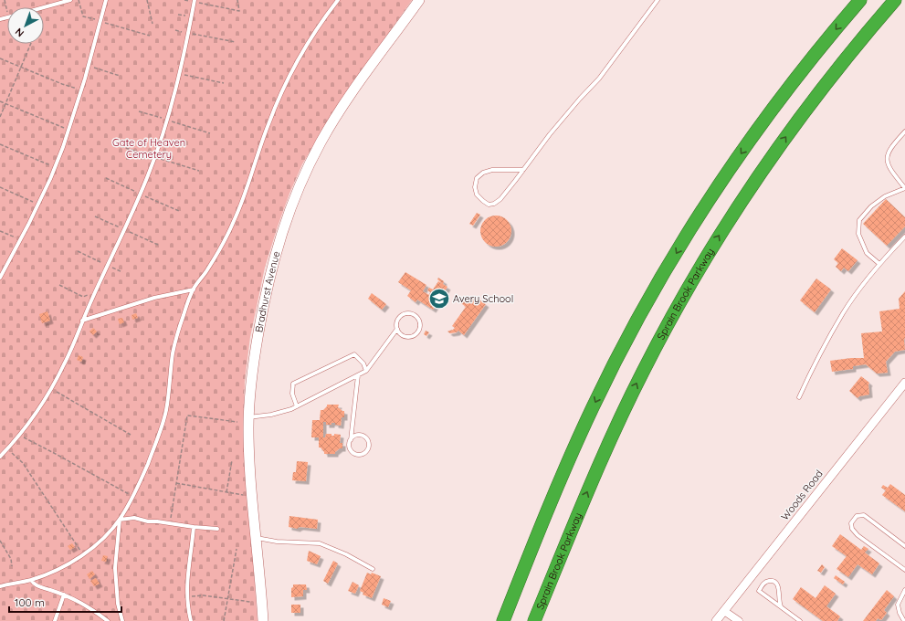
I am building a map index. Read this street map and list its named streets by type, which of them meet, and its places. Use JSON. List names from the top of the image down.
{
  "streets": {
    "highway": ["Sprain Brook Parkway"],
    "main road": ["Bradhurst Avenue"],
    "street": ["Woods Road"]
  },
  "parks": ["Gate of Heaven Cemetery"],
  "places": {
    "school or university": ["Avery School"]
  },
  "scale_bar": "100 m",
  "north": "bottom left"
}
